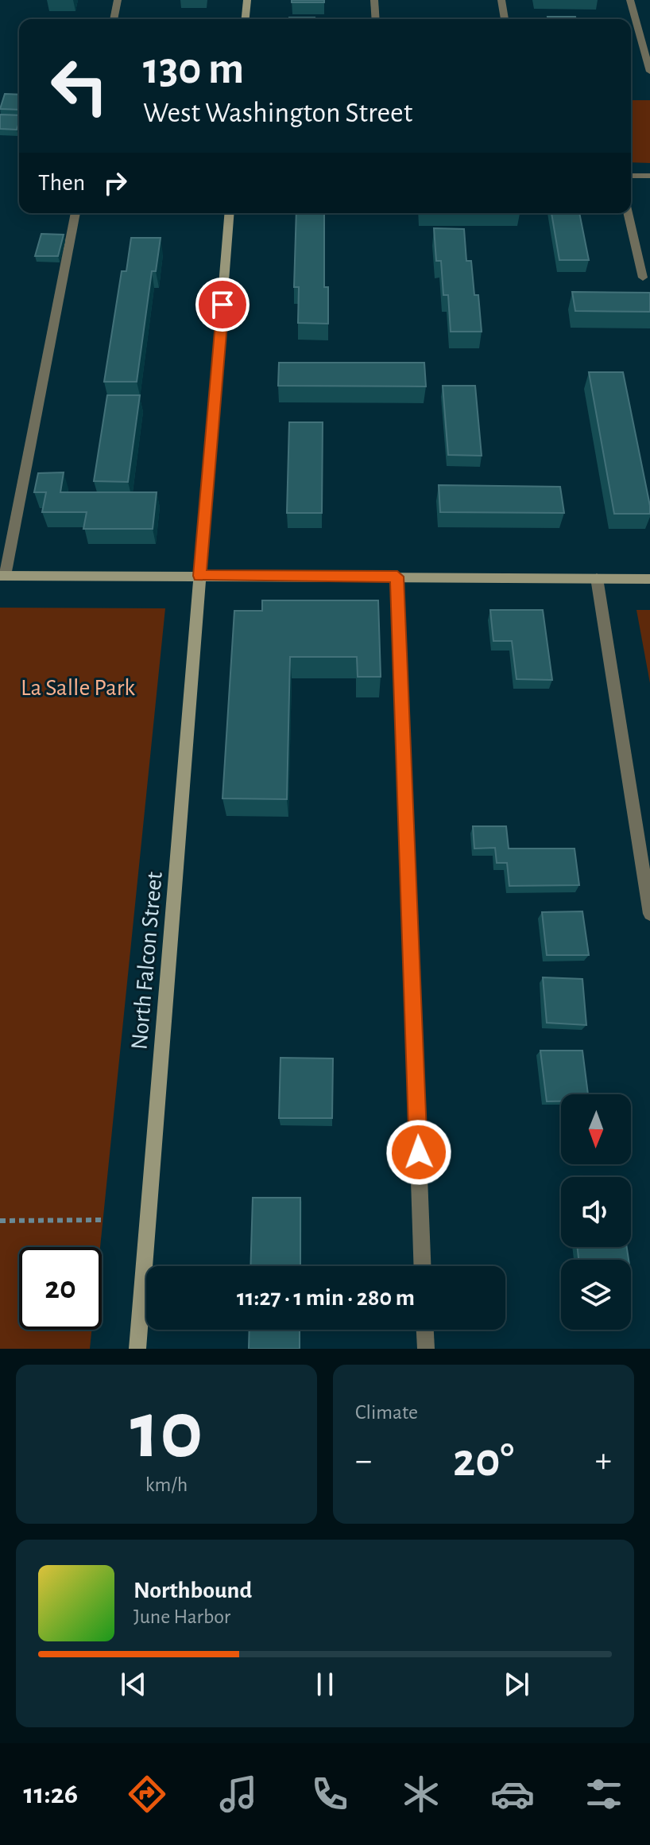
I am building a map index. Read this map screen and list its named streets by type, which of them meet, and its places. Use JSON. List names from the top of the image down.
{
  "streets": {
    "street": ["North Falcon Street"]
  },
  "parks": ["La Salle Park"],
  "north": "bottom",
  "page": {
    "turn": ["130 m", "West Washington Street"],
    "then": "Then",
    "limit": "20",
    "trip": "11:27 · 1 min · 280 m",
    "tile": [
      ["10", "km/h"],
      "Climate"
    ],
    "heat": ["−", "20°", "+"],
    "song": ["Northbound", "June Harbor"],
    "tabs": "11:26"
  }
}
